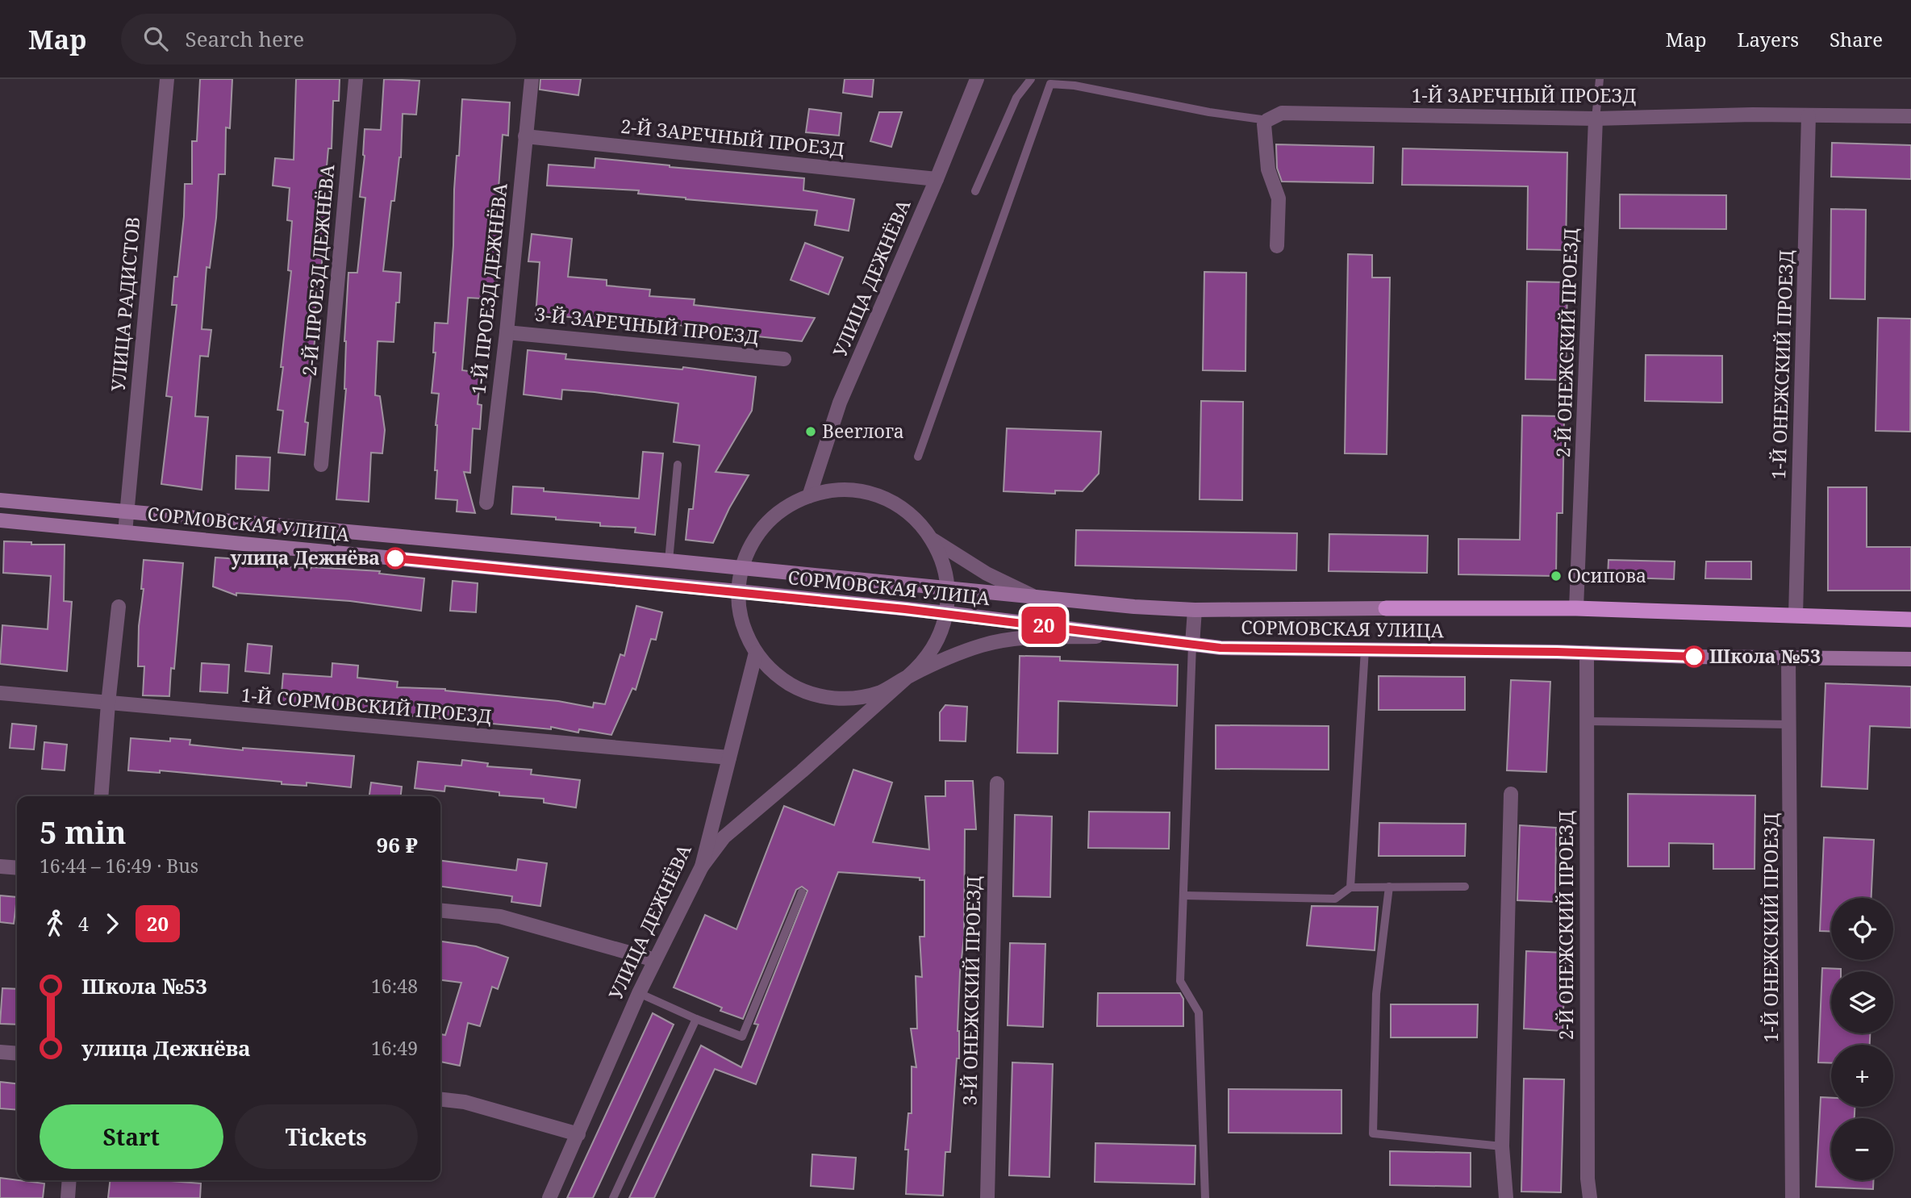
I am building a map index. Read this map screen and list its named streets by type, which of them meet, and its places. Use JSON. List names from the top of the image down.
{
  "streets": {
    "highway": ["СОРМОВСКАЯ УЛИЦА"],
    "street": [
      "1-Й ЗАРЕЧНЫЙ ПРОЕЗД",
      "2-Й ЗАРЕЧНЫЙ ПРОЕЗД",
      "2-Й ПРОЕЗД ДЕЖНЁВА",
      "УЛИЦА ДЕЖНЁВА",
      "1-Й ПРОЕЗД ДЕЖНЁВА",
      "УЛИЦА РАДИСТОВ",
      "3-Й ЗАРЕЧНЫЙ ПРОЕЗД",
      "2-Й ОНЕЖСКИЙ ПРОЕЗД",
      "1-Й ОНЕЖСКИЙ ПРОЕЗД",
      "1-Й СОРМОВСКИЙ ПРОЕЗД",
      "3-Й ОНЕЖСКИЙ ПРОЕЗД"
    ]
  },
  "crossings": [
    ["1-Й ЗАРЕЧНЫЙ ПРОЕЗД", "2-Й ОНЕЖСКИЙ ПРОЕЗД"],
    ["1-Й ЗАРЕЧНЫЙ ПРОЕЗД", "1-Й ОНЕЖСКИЙ ПРОЕЗД"],
    ["2-Й ЗАРЕЧНЫЙ ПРОЕЗД", "УЛИЦА ДЕЖНЁВА"],
    ["2-Й ЗАРЕЧНЫЙ ПРОЕЗД", "1-Й ПРОЕЗД ДЕЖНЁВА"],
    ["УЛИЦА ДЕЖНЁВА", "1-Й СОРМОВСКИЙ ПРОЕЗД"],
    ["1-Й ПРОЕЗД ДЕЖНЁВА", "3-Й ЗАРЕЧНЫЙ ПРОЕЗД"],
    ["УЛИЦА РАДИСТОВ", "СОРМОВСКАЯ УЛИЦА"],
    ["2-Й ОНЕЖСКИЙ ПРОЕЗД", "СОРМОВСКАЯ УЛИЦА"],
    ["1-Й ОНЕЖСКИЙ ПРОЕЗД", "СОРМОВСКАЯ УЛИЦА"]
  ],
  "places": [
    "Beerлога",
    "улица Дежнёва",
    "Осипова",
    "Школа №53"
  ],
  "lines": ["bus line 20"],
  "page": {
    "header": "Map",
    "search": "Search here",
    "nav": ["Map", "Layers", "Share"],
    "on_map": "20",
    "heading": ["5 min", "16:44 – 16:49 · Bus", "96 ₽"],
    "legs": ["4", "20"],
    "map_buttons": ["+", "−"],
    "list": [
      {
        "name": "Школа №53",
        "value": "16:48"
      },
      {
        "name": "улица Дежнёва",
        "value": "16:49"
      }
    ],
    "buttons": ["Start", "Tickets"]
  }
}
